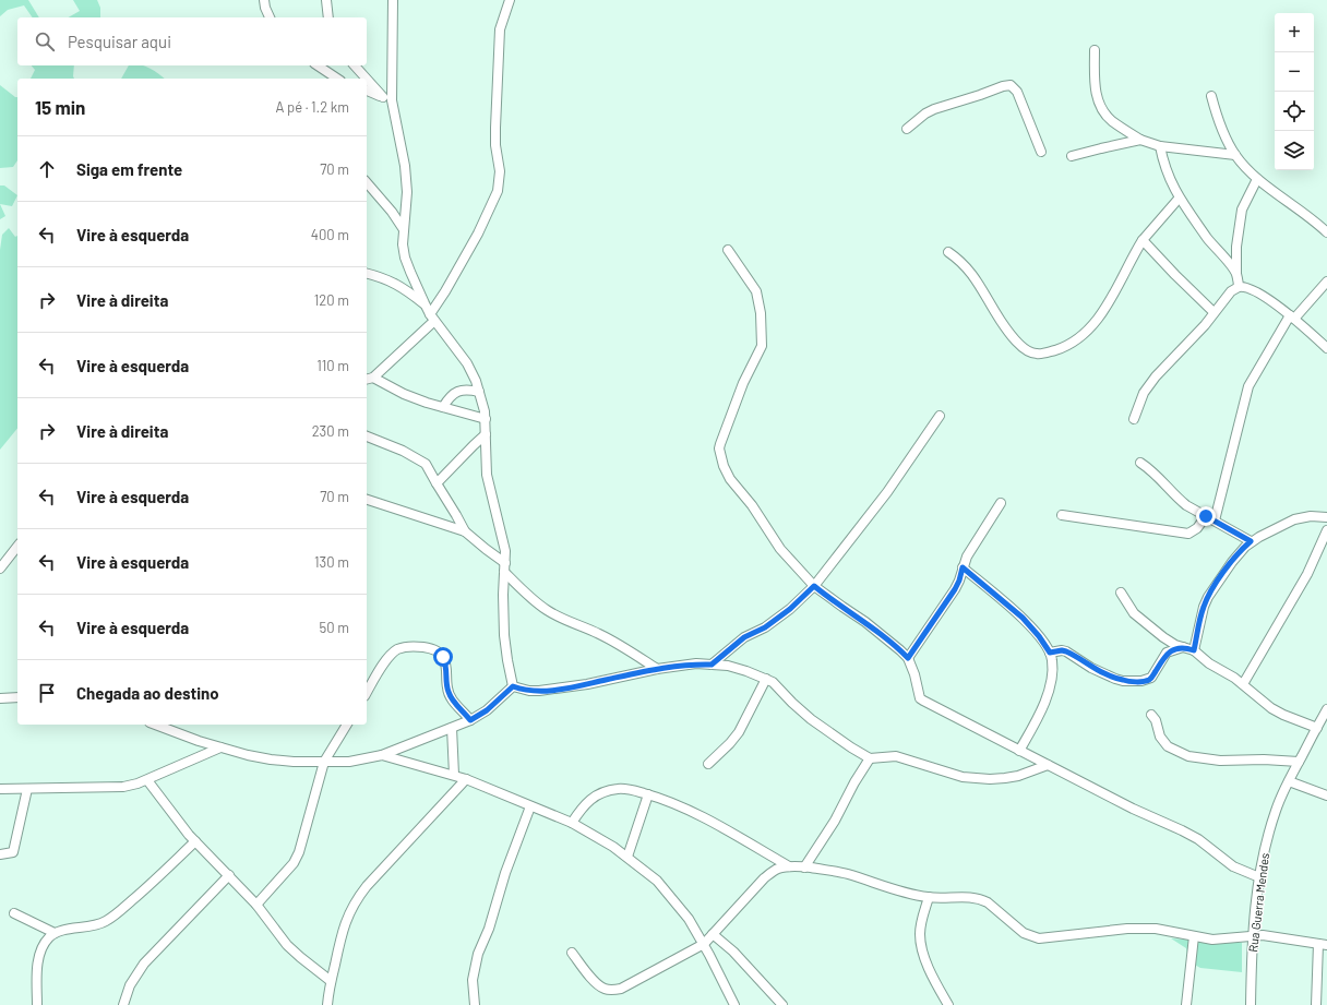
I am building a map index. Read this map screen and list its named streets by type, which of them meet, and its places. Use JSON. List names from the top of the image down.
{
  "streets": {
    "street": ["Rua Guerra Mendes"]
  },
  "page": {
    "map_buttons": ["+", "−"],
    "search": "Pesquisar aqui",
    "heading": ["15 min", "A pé · 1.2 km"],
    "list": [
      ["Siga em frente", "70 m"],
      ["Vire à esquerda", "400 m"],
      ["Vire à direita", "120 m"],
      ["Vire à esquerda", "110 m"],
      ["Vire à direita", "230 m"],
      ["Vire à esquerda", "70 m"],
      ["Vire à esquerda", "130 m"],
      ["Vire à esquerda", "50 m"],
      "Chegada ao destino"
    ]
  }
}
